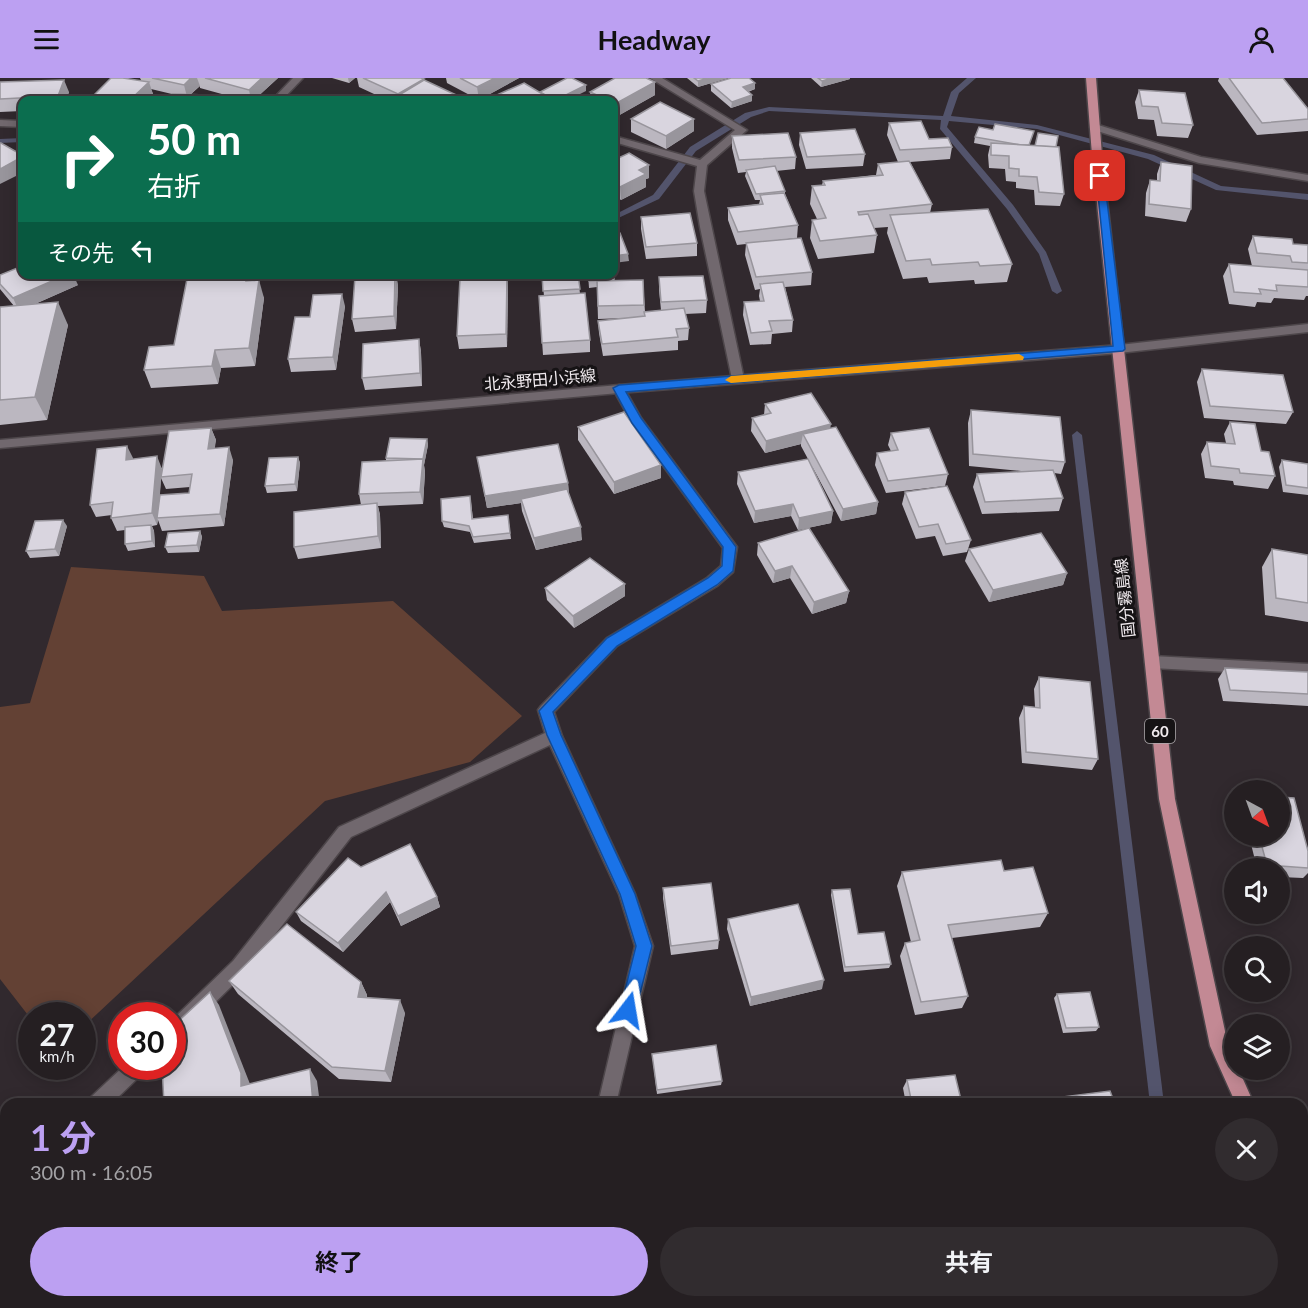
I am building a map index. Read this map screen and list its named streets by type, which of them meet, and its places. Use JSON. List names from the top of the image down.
{
  "streets": {
    "main road": ["国分霧島線", "60"],
    "street": ["北永野田小浜線"]
  },
  "crossings": [
    ["北永野田小浜線", "国分霧島線"]
  ],
  "north": "bottom right",
  "page": {
    "header": "Headway",
    "turn": ["50 m", "右折"],
    "then": "その先",
    "speed": "27 km/h",
    "limit": "30",
    "heading": ["1 分", "300 m · 16:05"],
    "buttons": ["終了", "共有"]
  }
}
